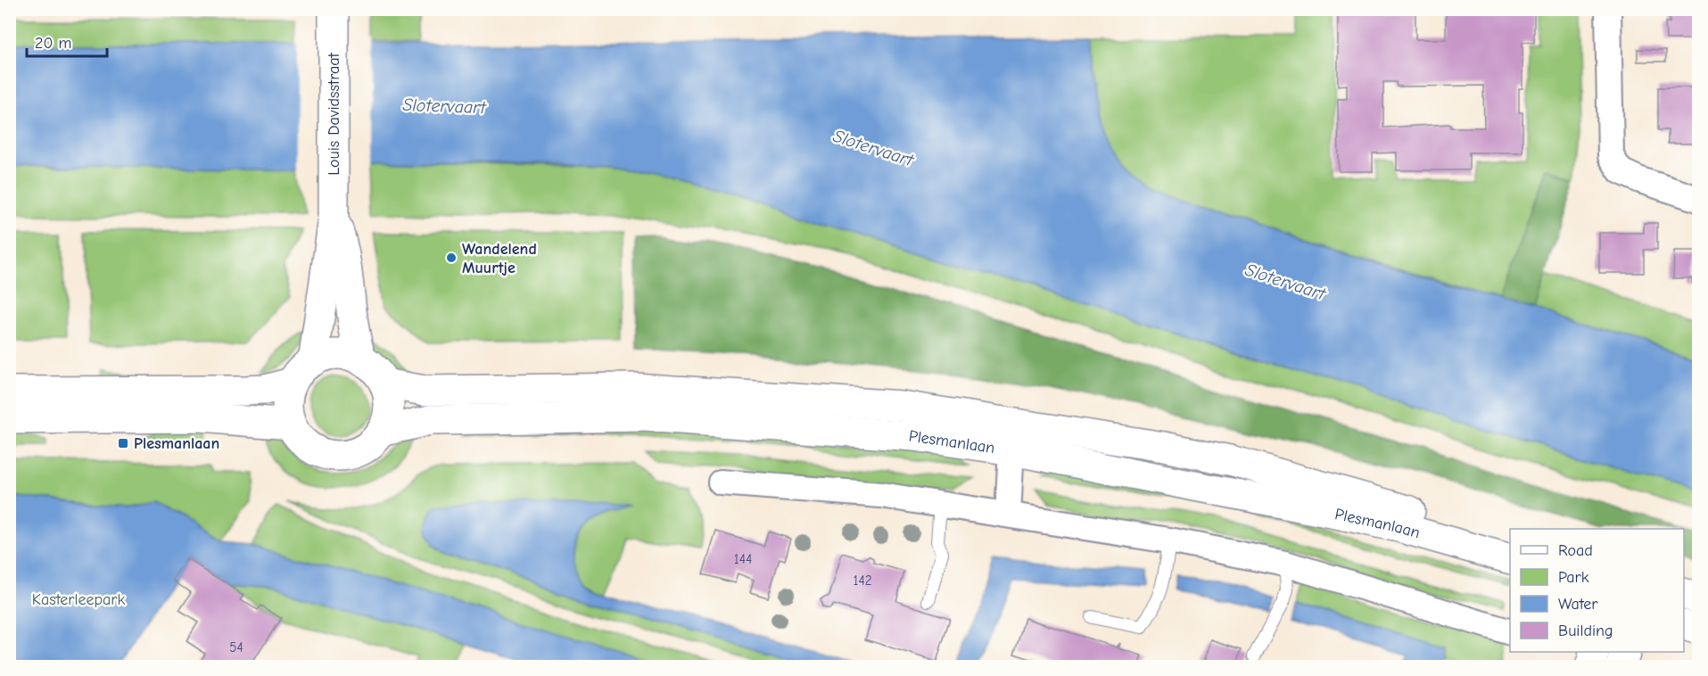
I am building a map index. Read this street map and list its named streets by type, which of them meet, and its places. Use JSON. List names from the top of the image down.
{
  "streets": {
    "main road": ["Louis Davidsstraat", "Plesmanlaan"]
  },
  "crossings": [
    ["Louis Davidsstraat", "Plesmanlaan"]
  ],
  "water": ["Slotervaart"],
  "parks": ["Kasterleepark"],
  "places": {
    "other": ["Wandelend Muurtje"],
    "transit": ["Plesmanlaan"]
  },
  "house_numbers": ["144", "142", "54"],
  "legend": [
    "Road",
    "Park",
    "Water",
    "Building"
  ],
  "scale_bar": "20 m"
}
